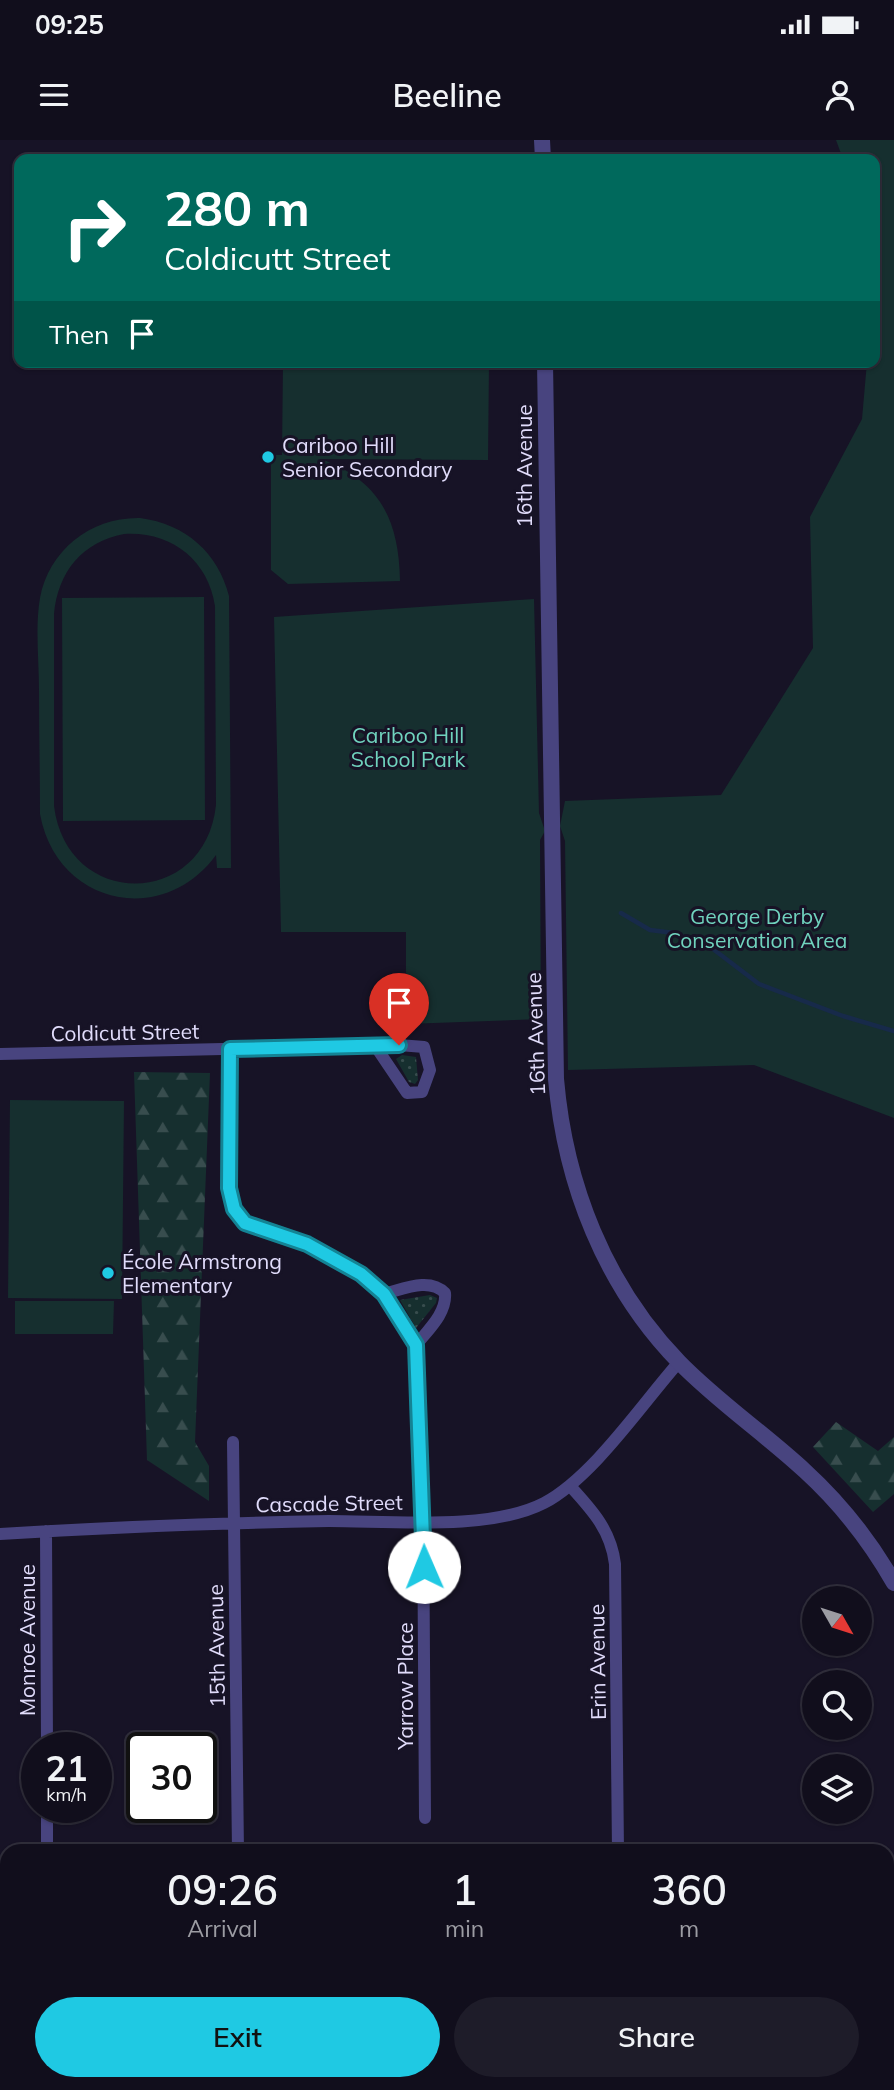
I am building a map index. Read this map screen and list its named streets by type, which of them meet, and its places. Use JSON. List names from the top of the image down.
{
  "streets": {
    "street": [
      "16th Avenue",
      "Coldicutt Street",
      "Cascade Street",
      "Monroe Avenue",
      "15th Avenue",
      "Erin Avenue",
      "Yarrow Place"
    ]
  },
  "crossings": [
    ["16th Avenue", "Cascade Street"],
    ["Coldicutt Street", "Yarrow Place"],
    ["Cascade Street", "Monroe Avenue"],
    ["Cascade Street", "15th Avenue"],
    ["Cascade Street", "Erin Avenue"],
    ["Cascade Street", "Yarrow Place"]
  ],
  "parks": ["Cariboo Hill School Park", "George Derby Conservation Area"],
  "places": ["Cariboo Hill Senior Secondary", "École Armstrong Elementary"],
  "north": "bottom right",
  "page": {
    "status": "09:25",
    "header": "Beeline",
    "turn": ["280 m", "Coldicutt Street"],
    "then": "Then",
    "speed": "21 km/h",
    "limit": "30",
    "eta": [
      "09:26",
      "Arrival",
      "1",
      "min",
      "360",
      "m"
    ],
    "buttons": ["Exit", "Share"]
  }
}
